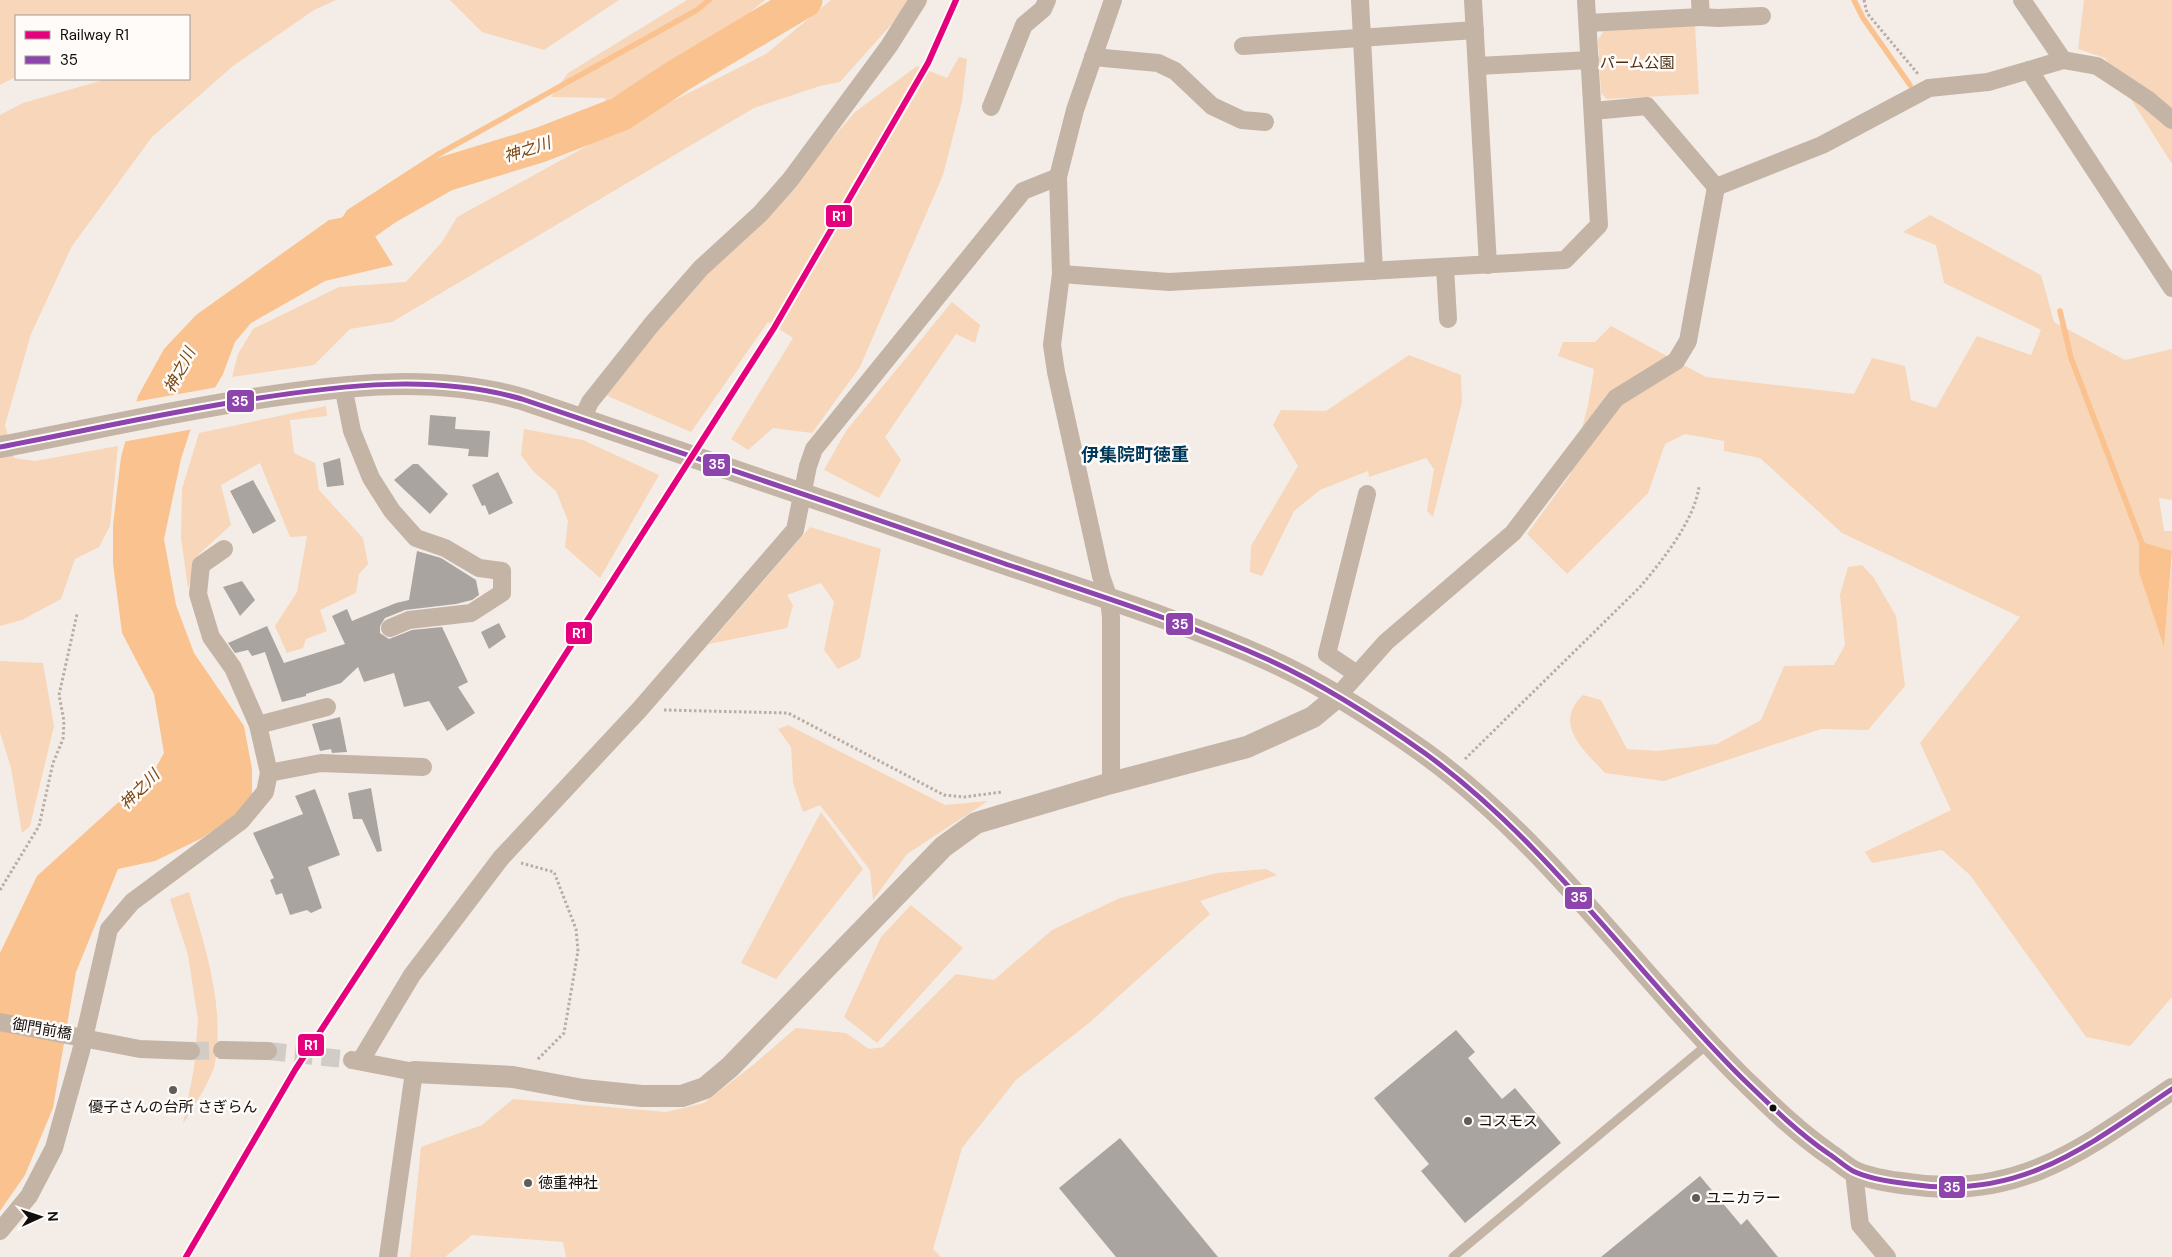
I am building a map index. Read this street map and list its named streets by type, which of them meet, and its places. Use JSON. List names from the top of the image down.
{
  "streets": {
    "street": ["御門前橋"]
  },
  "districts": ["伊集院町徳重"],
  "water": ["神之川"],
  "parks": ["パーム公園"],
  "places": [
    "優子さんの台所 さぎらん",
    "コスモス",
    "徳重神社",
    "ユニカラー"
  ],
  "lines": ["rail line R1", "transit line 35"],
  "legend": ["Railway R1", "35"],
  "north": "right"
}
